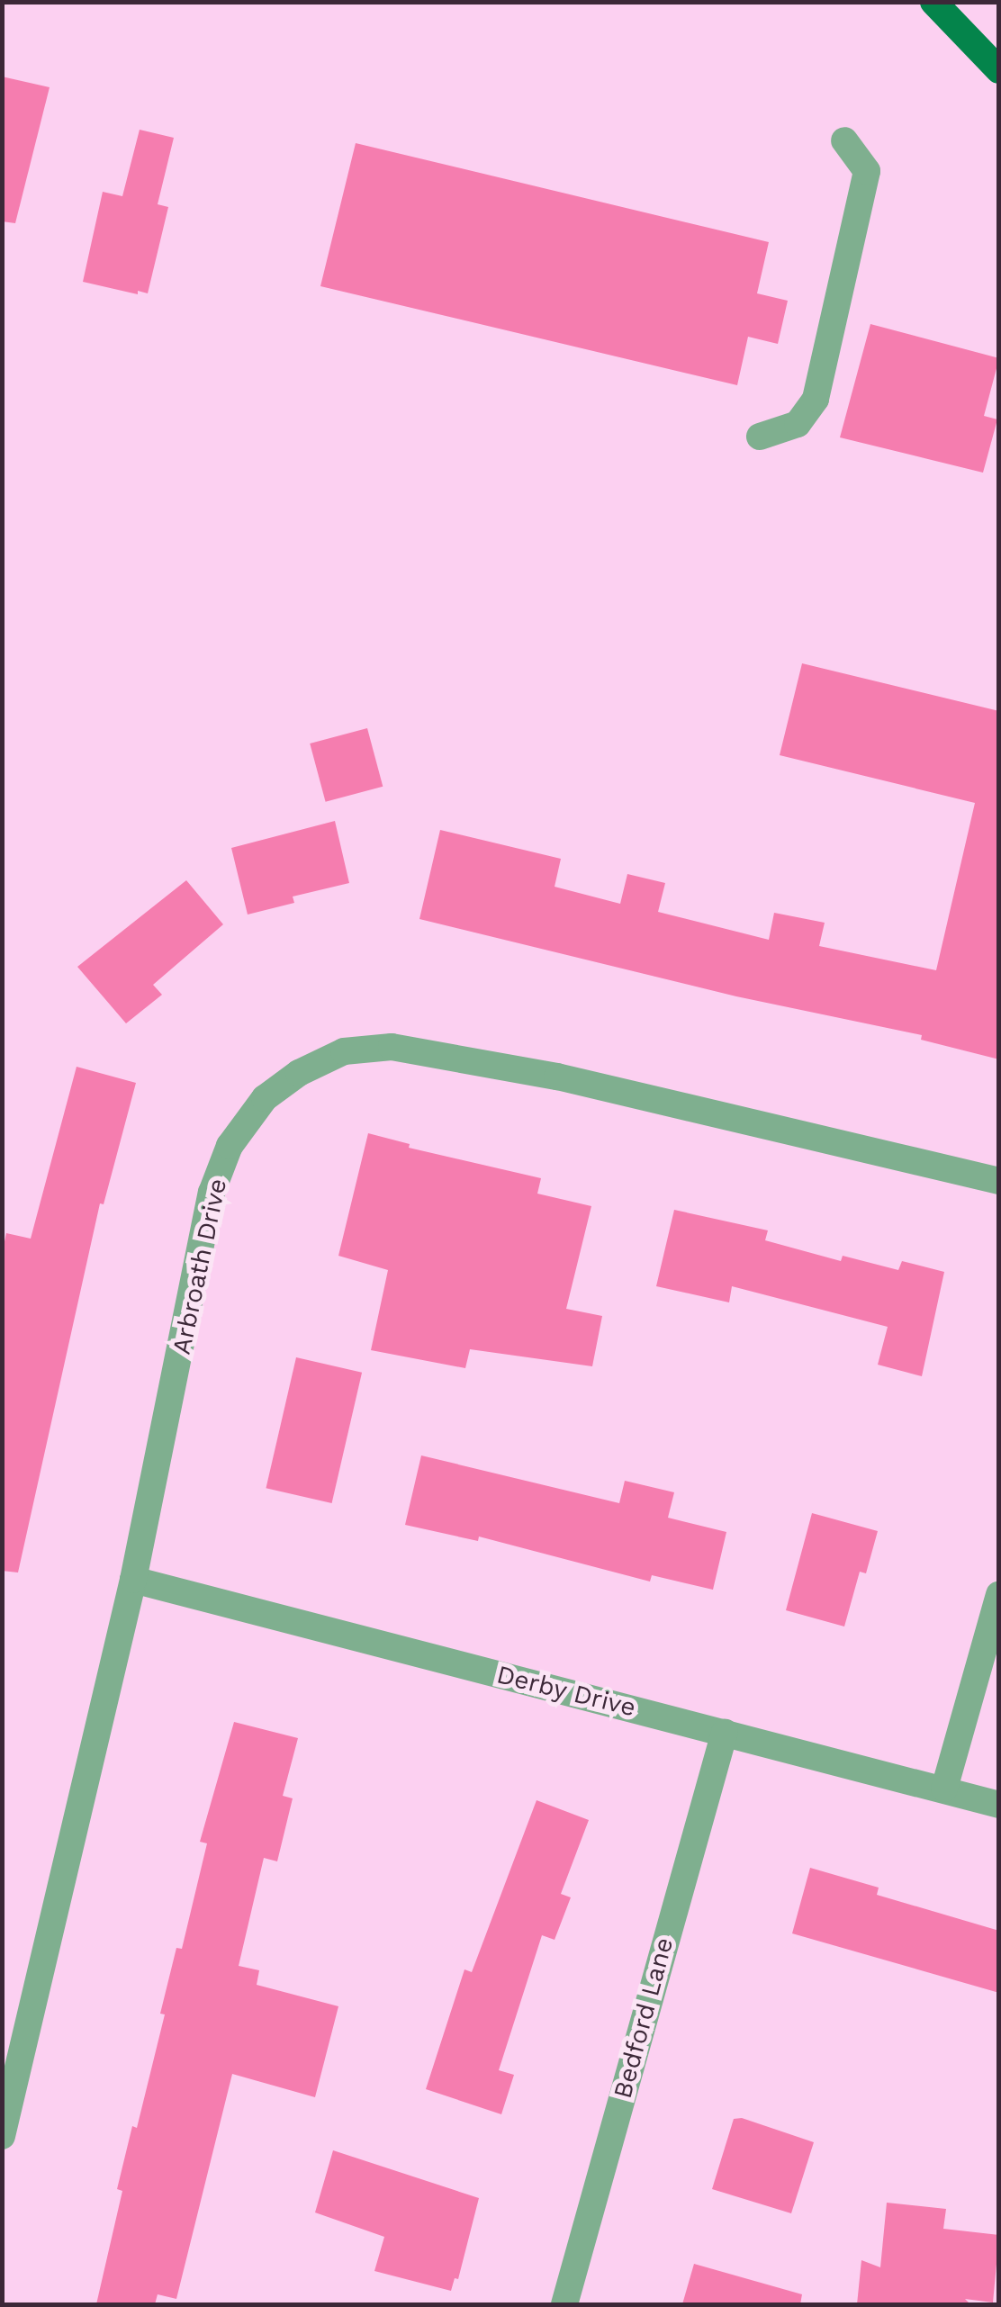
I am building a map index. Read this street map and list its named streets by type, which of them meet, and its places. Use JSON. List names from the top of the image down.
{
  "streets": {
    "street": ["Arbroath Drive", "Derby Drive", "Bedford Lane"]
  },
  "crossings": [
    ["Arbroath Drive", "Derby Drive"],
    ["Derby Drive", "Bedford Lane"]
  ]
}
